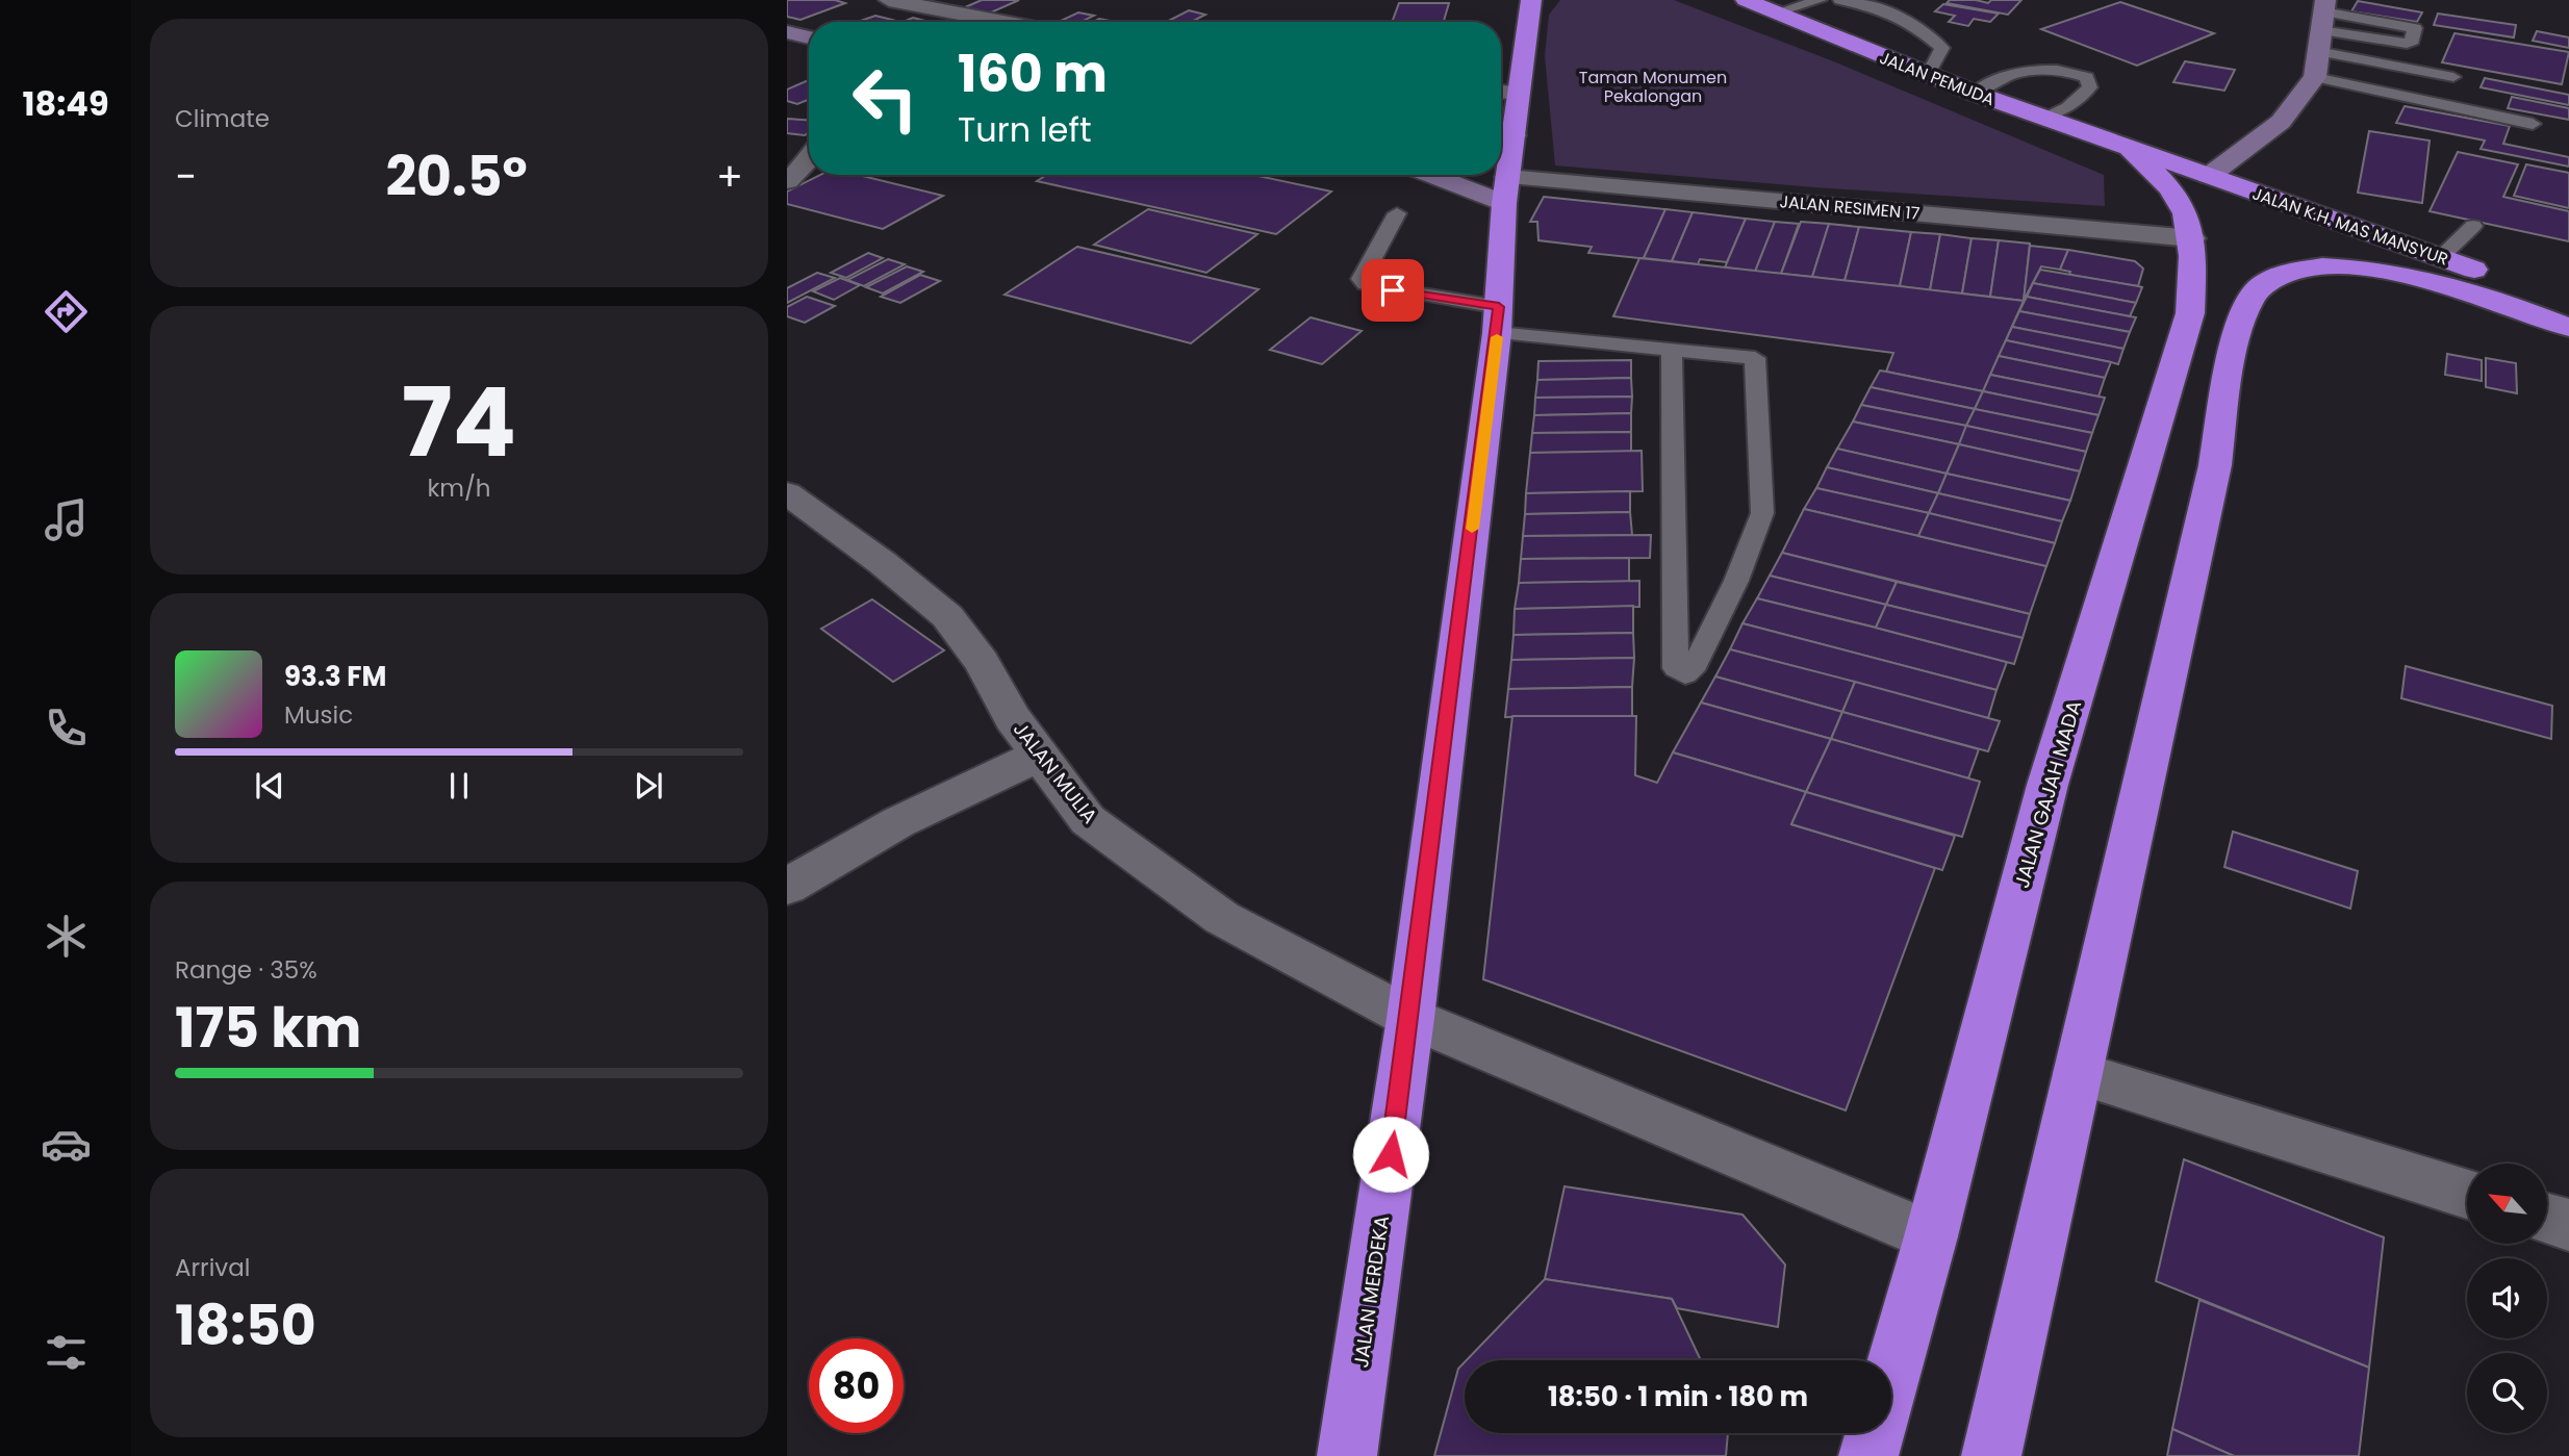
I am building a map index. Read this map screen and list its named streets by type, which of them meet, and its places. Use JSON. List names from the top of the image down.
{
  "streets": {
    "highway": [
      "JALAN PEMUDA",
      "JALAN K.H. MAS MANSYUR",
      "JALAN GAJAH MADA",
      "JALAN MERDEKA"
    ],
    "street": ["JALAN RESIMEN 17", "JALAN MULIA"]
  },
  "crossings": [
    ["JALAN PEMUDA", "JALAN K.H. MAS MANSYUR"],
    ["JALAN PEMUDA", "JALAN GAJAH MADA"],
    ["JALAN RESIMEN 17", "JALAN GAJAH MADA"],
    ["JALAN RESIMEN 17", "JALAN MERDEKA"],
    ["JALAN K.H. MAS MANSYUR", "JALAN GAJAH MADA"],
    ["JALAN MULIA", "JALAN GAJAH MADA"],
    ["JALAN MULIA", "JALAN MERDEKA"]
  ],
  "parks": ["Taman Monumen Pekalongan"],
  "north": "top left",
  "page": {
    "tabs": "18:49",
    "tile": [
      "Climate",
      ["74", "km/h"],
      ["Range · 35%", "175 km"],
      ["Arrival", "18:50"]
    ],
    "turn": ["160 m", "Turn left"],
    "heat": ["−", "20.5°", "+"],
    "song": ["93.3 FM", "Music"],
    "limit": "80",
    "trip": "18:50 · 1 min · 180 m"
  }
}
